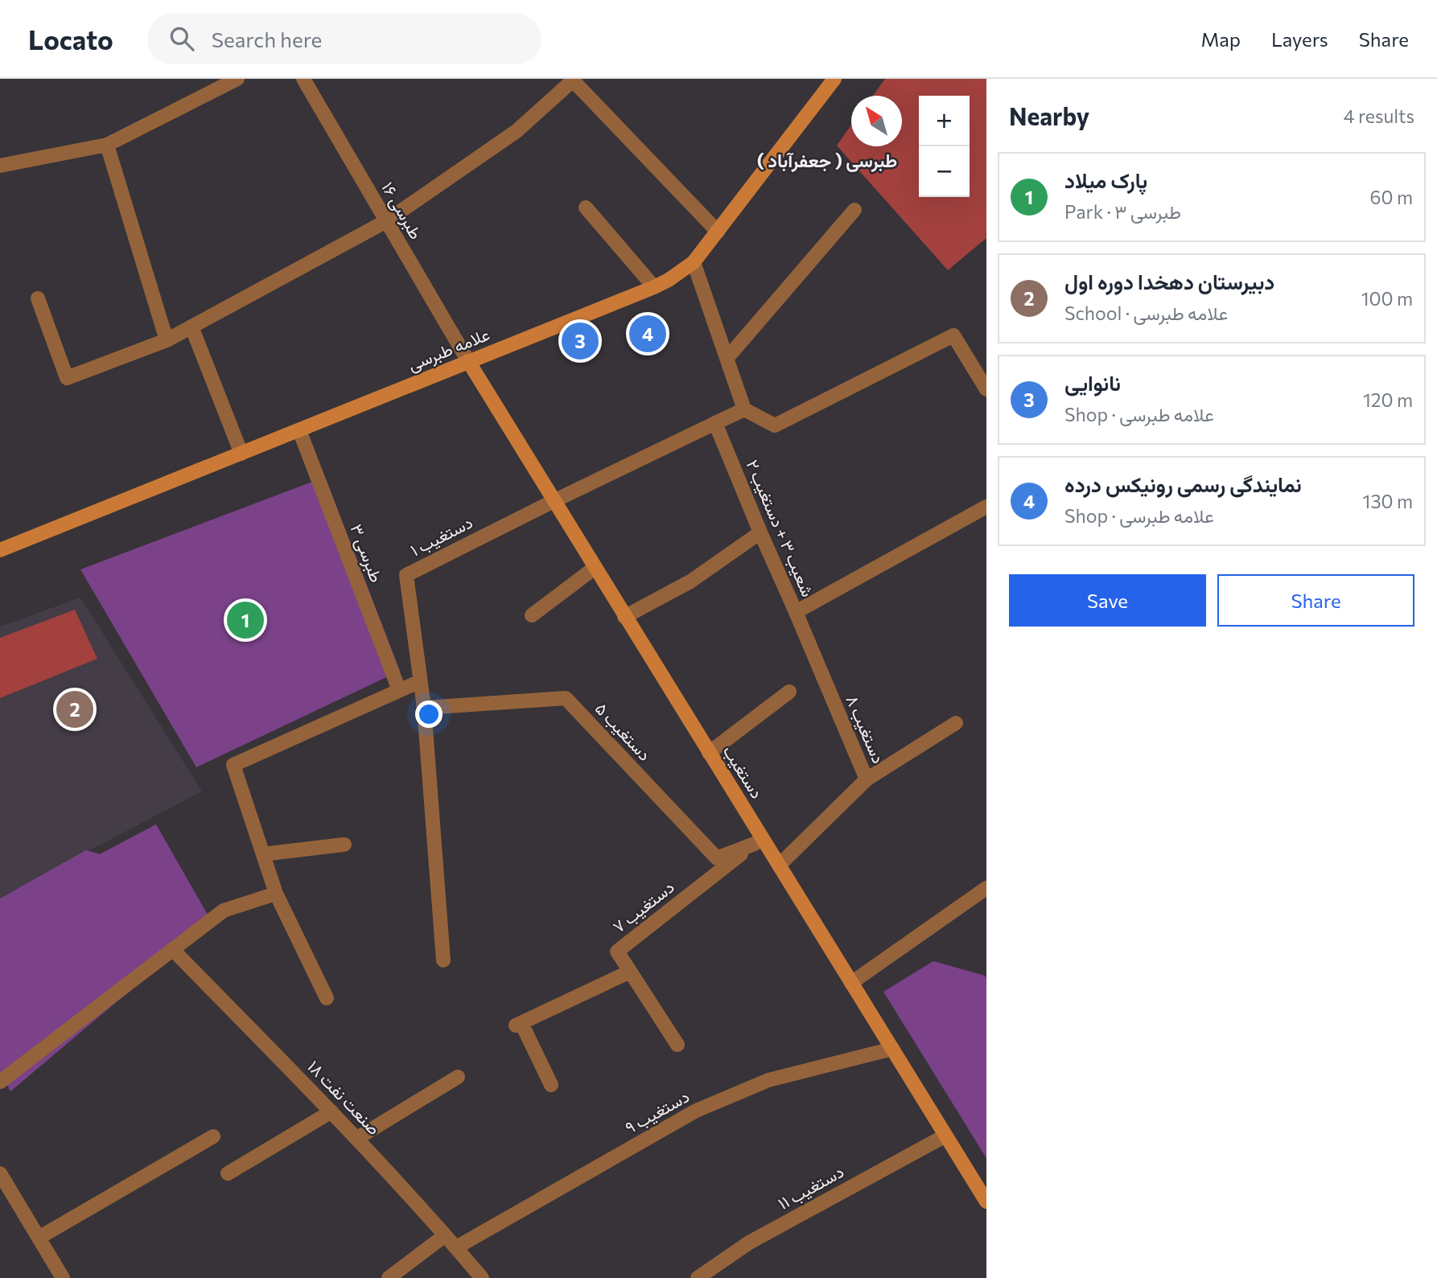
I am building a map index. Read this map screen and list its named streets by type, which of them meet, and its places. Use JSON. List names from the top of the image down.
{
  "streets": {
    "main road": ["علامه طبرسی", "دستغیب"],
    "street": [
      "طبرسی ۱۶",
      "شعیب ۳ + دستغیب ۲",
      "دستغیب ۱",
      "طبرسی ۳",
      "دستغیب ۸",
      "دستغیب ۵",
      "دستغیب ۷",
      "صنعت نفت ۱۸",
      "دستغیب ۹",
      "دستغیب ۱۱"
    ]
  },
  "crossings": [
    ["طبرسی ۱۶", "علامه طبرسی"],
    ["طبرسی ۱۶", "دستغیب"],
    ["علامه طبرسی", "طبرسی ۳"],
    ["علامه طبرسی", "دستغیب"],
    ["شعیب ۳ + دستغیب ۲", "دستغیب ۸"],
    ["دستغیب ۱", "دستغیب ۵"],
    ["دستغیب ۱", "دستغیب"],
    ["دستغیب ۸", "دستغیب"],
    ["دستغیب ۵", "دستغیب"],
    ["دستغیب ۵", "دستغیب ۷"],
    ["دستغیب", "دستغیب ۷"],
    ["دستغیب", "دستغیب ۹"],
    ["دستغیب", "دستغیب ۱۱"],
    ["صنعت نفت ۱۸", "دستغیب ۹"]
  ],
  "districts": ["( طبرسی ( جعفرآباد"],
  "north": "top left",
  "page": {
    "header": "Locato",
    "search": "Search here",
    "nav": ["Map", "Layers", "Share"],
    "heading": ["Nearby", "4 results"],
    "map_buttons": ["+", "−"],
    "list": [
      {
        "mark": "1",
        "name": "پارک میلاد",
        "note": "Park · طبرسی ۳",
        "value": "60 m"
      },
      {
        "mark": "2",
        "name": "دبیرستان دهخدا دوره اول",
        "note": "School · علامه طبرسی",
        "value": "100 m"
      },
      {
        "mark": "3",
        "name": "نانوایی",
        "note": "Shop · علامه طبرسی",
        "value": "120 m"
      },
      {
        "mark": "4",
        "name": "نمایندگی رسمی رونیکس درده",
        "note": "Shop · علامه طبرسی",
        "value": "130 m"
      }
    ],
    "pins": [
      "4",
      "3",
      "1",
      "2"
    ],
    "buttons": ["Save", "Share"]
  }
}
